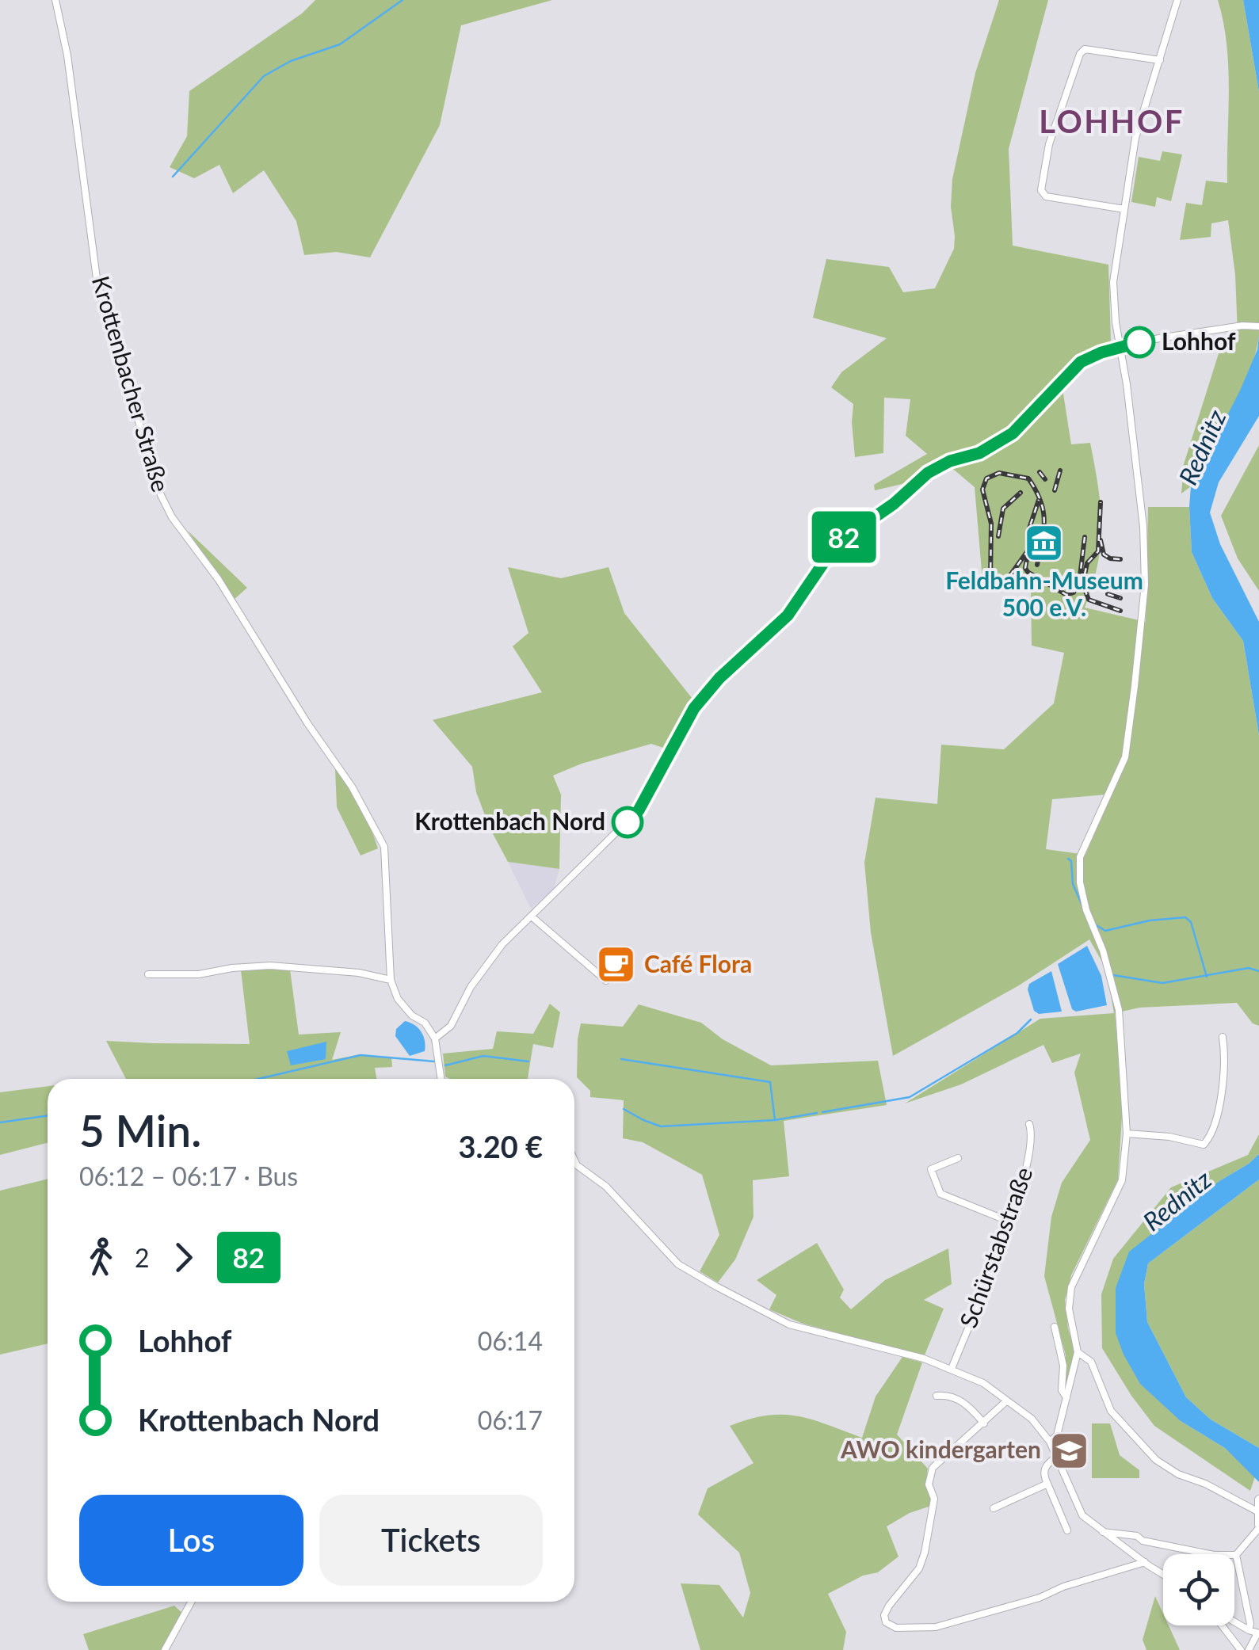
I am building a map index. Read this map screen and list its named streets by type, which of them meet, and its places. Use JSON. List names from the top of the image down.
{
  "streets": {
    "street": ["Krottenbacher Straße", "Schürstabstraße"]
  },
  "districts": ["LOHHOF"],
  "water": ["Rednitz"],
  "places": {
    "other": ["Lohhof", "Krottenbach Nord"],
    "museum": ["Feldbahn-Museum 500 e.V."],
    "cafe": ["Café Flora"],
    "school or university": ["AWO kindergarten"]
  },
  "lines": ["bus line 82"],
  "page": {
    "on_map": "82",
    "heading": ["5 Min.", "06:12 – 06:17 · Bus", "3.20 €"],
    "legs": ["2", "82"],
    "list": [
      {
        "name": "Lohhof",
        "value": "06:14"
      },
      {
        "name": "Krottenbach Nord",
        "value": "06:17"
      }
    ],
    "buttons": ["Los", "Tickets"]
  }
}
